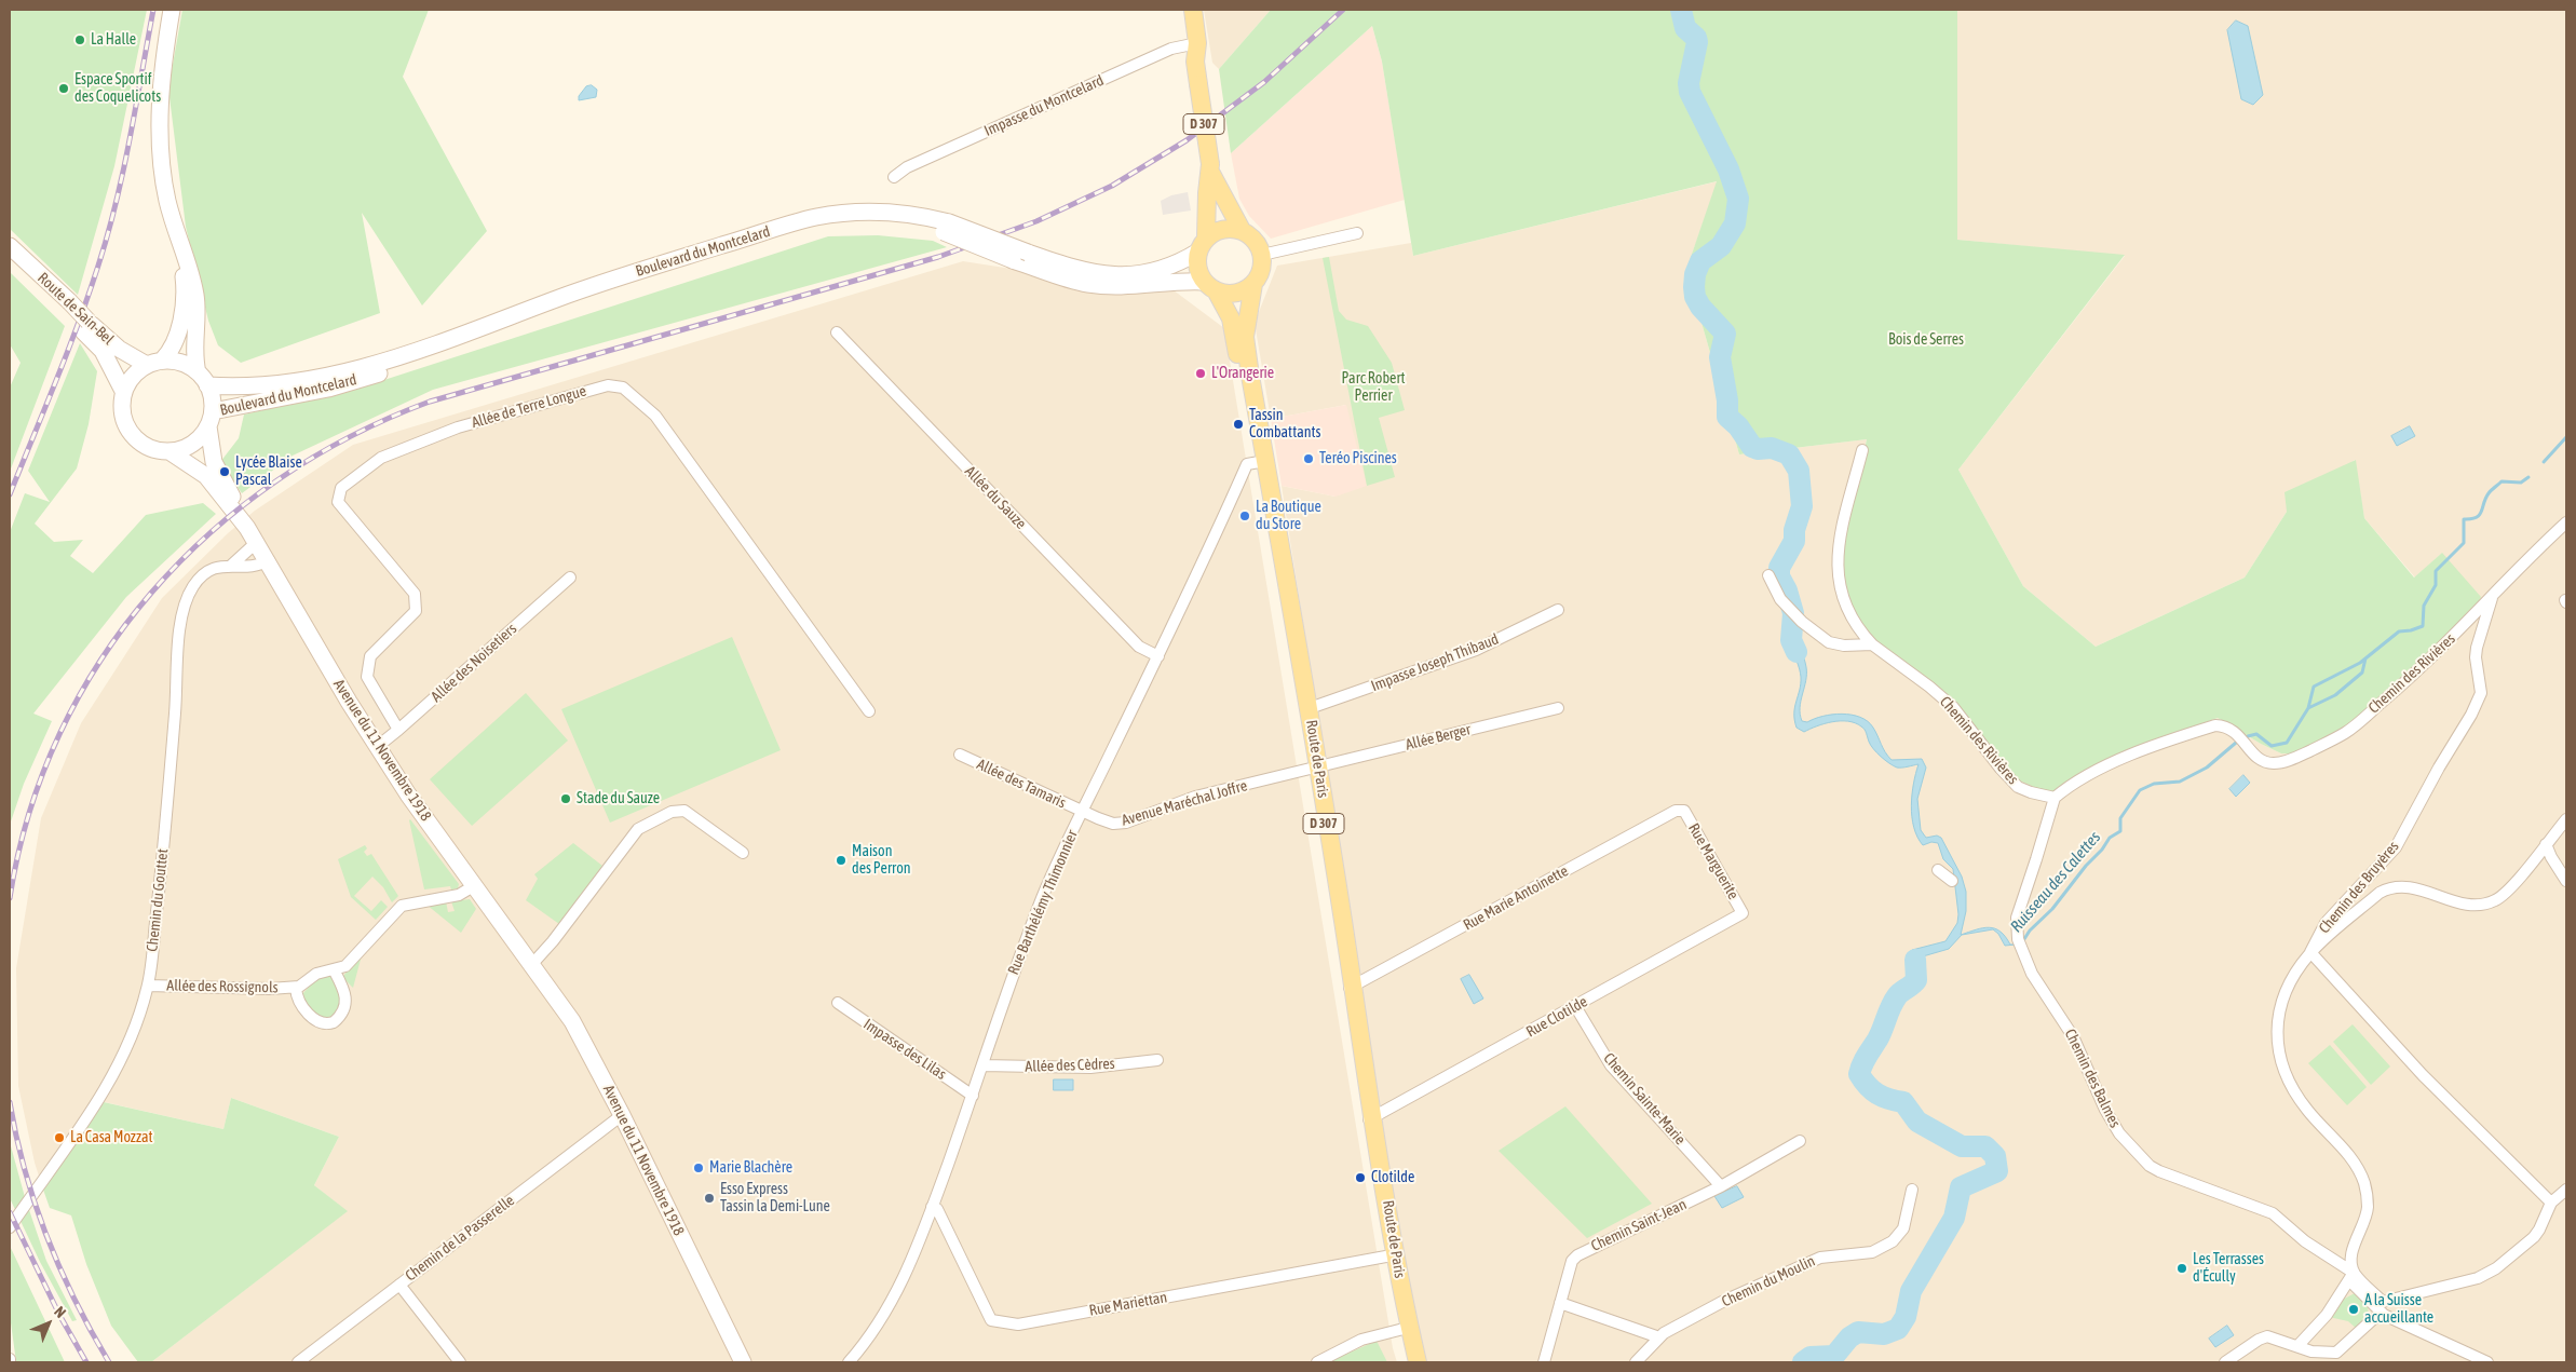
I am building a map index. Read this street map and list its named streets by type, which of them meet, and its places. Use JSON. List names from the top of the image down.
{
  "streets": {
    "main road": [
      "D 307",
      "Boulevard du Montcelard",
      "Route de Sain-Bel",
      "Avenue du 11 Novembre 1918",
      "Route de Paris"
    ],
    "street": [
      "Impasse du Montcelard",
      "Allée de Terre Longue",
      "Allée du Sauze",
      "Allée des Noisetiers",
      "Impasse Joseph Thibaud",
      "Chemin des Rivières",
      "Allée Berger",
      "Allée des Tamaris",
      "Avenue Maréchal Joffre",
      "Rue Marguerite",
      "Chemin des Bruyères",
      "Rue Marie Antoinette",
      "Chemin du Gouttet",
      "Rue Barthélémy Thimonnier",
      "Allée des Rossignols",
      "Rue Clotilde",
      "Impasse des Lilas",
      "Allée des Cèdres",
      "Chemin des Balmes",
      "Chemin Sainte-Marie",
      "Chemin Saint-Jean",
      "Chemin de la Passerelle",
      "Chemin du Moulin",
      "Rue Mariettan"
    ]
  },
  "crossings": [
    ["Impasse du Montcelard", "D 307"],
    ["D 307", "Boulevard du Montcelard"],
    ["D 307", "Route de Paris"],
    ["Boulevard du Montcelard", "Route de Sain-Bel"],
    ["Boulevard du Montcelard", "Avenue du 11 Novembre 1918"],
    ["Boulevard du Montcelard", "Route de Paris"],
    ["Route de Sain-Bel", "Avenue du 11 Novembre 1918"],
    ["Allée de Terre Longue", "Allée des Noisetiers"],
    ["Allée du Sauze", "Rue Barthélémy Thimonnier"],
    ["Allée des Noisetiers", "Avenue du 11 Novembre 1918"],
    ["Impasse Joseph Thibaud", "Route de Paris"],
    ["Chemin des Rivières", "Chemin des Bruyères"],
    ["Chemin des Rivières", "Chemin des Balmes"],
    ["Allée Berger", "Route de Paris"],
    ["Allée Berger", "Avenue Maréchal Joffre"],
    ["Avenue du 11 Novembre 1918", "Chemin du Gouttet"],
    ["Avenue du 11 Novembre 1918", "Allée des Rossignols"],
    ["Avenue du 11 Novembre 1918", "Chemin de la Passerelle"],
    ["Route de Paris", "Avenue Maréchal Joffre"],
    ["Route de Paris", "Rue Marie Antoinette"],
    ["Route de Paris", "Rue Barthélémy Thimonnier"],
    ["Route de Paris", "Rue Clotilde"],
    ["Route de Paris", "Rue Mariettan"],
    ["Allée des Tamaris", "Avenue Maréchal Joffre"],
    ["Allée des Tamaris", "Rue Barthélémy Thimonnier"],
    ["Avenue Maréchal Joffre", "Rue Barthélémy Thimonnier"],
    ["Rue Marguerite", "Rue Marie Antoinette"],
    ["Rue Marguerite", "Rue Clotilde"],
    ["Chemin du Gouttet", "Allée des Rossignols"],
    ["Rue Barthélémy Thimonnier", "Impasse des Lilas"],
    ["Rue Barthélémy Thimonnier", "Allée des Cèdres"],
    ["Rue Barthélémy Thimonnier", "Rue Mariettan"],
    ["Rue Clotilde", "Chemin Sainte-Marie"],
    ["Chemin Sainte-Marie", "Chemin Saint-Jean"]
  ],
  "water": ["Ruisseau des Calettes"],
  "parks": ["Bois de Serres", "Parc Robert Perrier"],
  "places": [
    "La Halle",
    "Espace Sportif des Coquelicots",
    "L'Orangerie",
    "Tassin Combattants",
    "Teréo Piscines",
    "Lycée Blaise Pascal",
    "La Boutique du Store",
    "Stade du Sauze",
    "Maison des Perron",
    "La Casa Mozzat",
    "Marie Blachère",
    "Clotilde",
    "Esso Express Tassin la Demi-Lune",
    "Les Terrasses d'Écully",
    "A la Suisse accueillante"
  ],
  "north": "top right"
}
